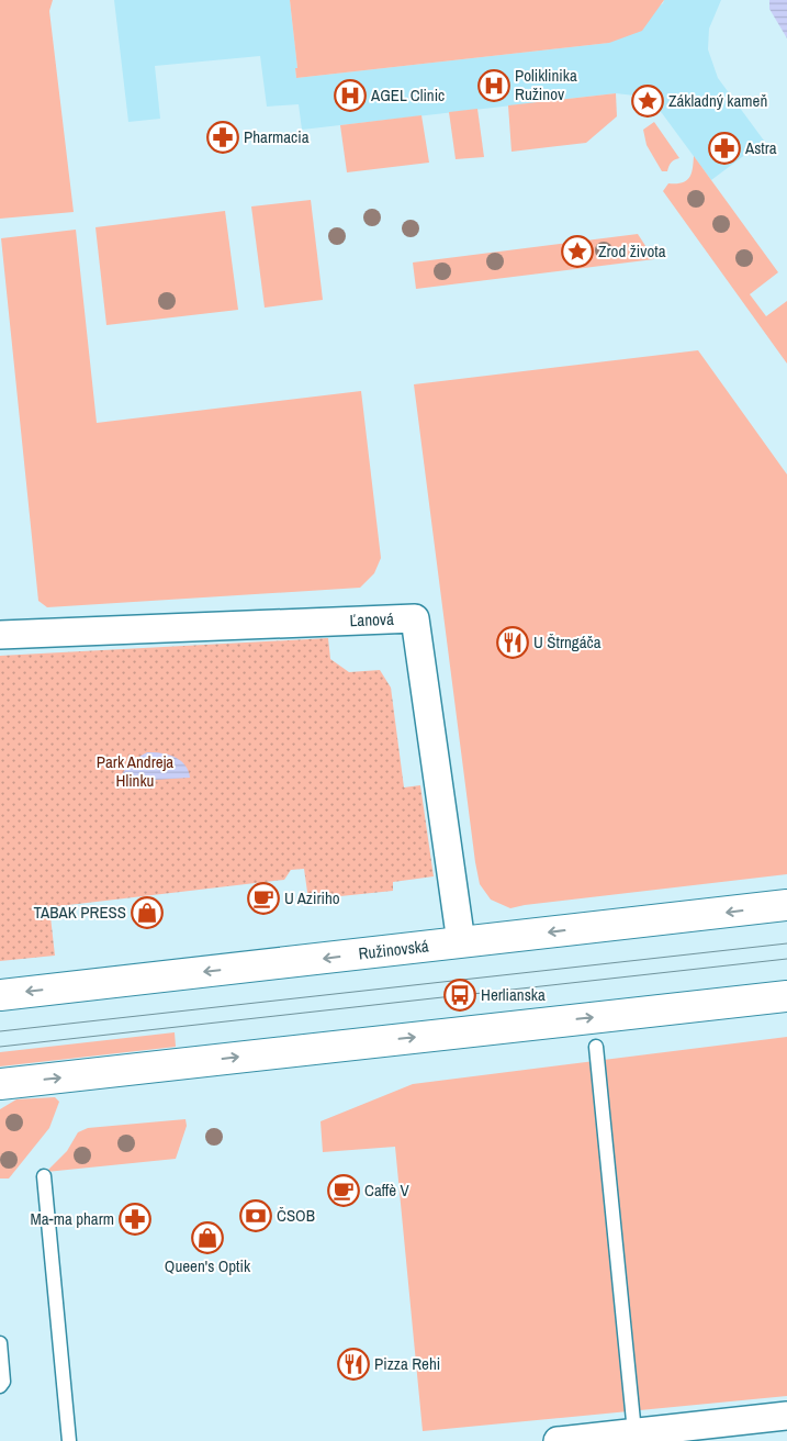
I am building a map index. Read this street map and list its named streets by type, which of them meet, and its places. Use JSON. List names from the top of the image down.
{
  "streets": {
    "street": ["Ľanová", "Ružinovská"]
  },
  "crossings": [
    ["Ľanová", "Ružinovská"]
  ],
  "parks": ["Park Andreja Hlinku"],
  "places": {
    "hospital": ["Poliklinika Ružinov", "AGEL Clinic"],
    "place": ["Základný kameň", "Zrod života"],
    "pharmacy": ["Pharmacia", "Astra", "Ma-ma pharm"],
    "restaurant": ["U Štrngáča", "Pizza Rehi"],
    "cafe": ["U Aziriho", "Caffè V"],
    "shop": ["TABAK PRESS", "Queen's Optik"],
    "bus stop": ["Herlianska"],
    "bank": ["ČSOB"]
  }
}
